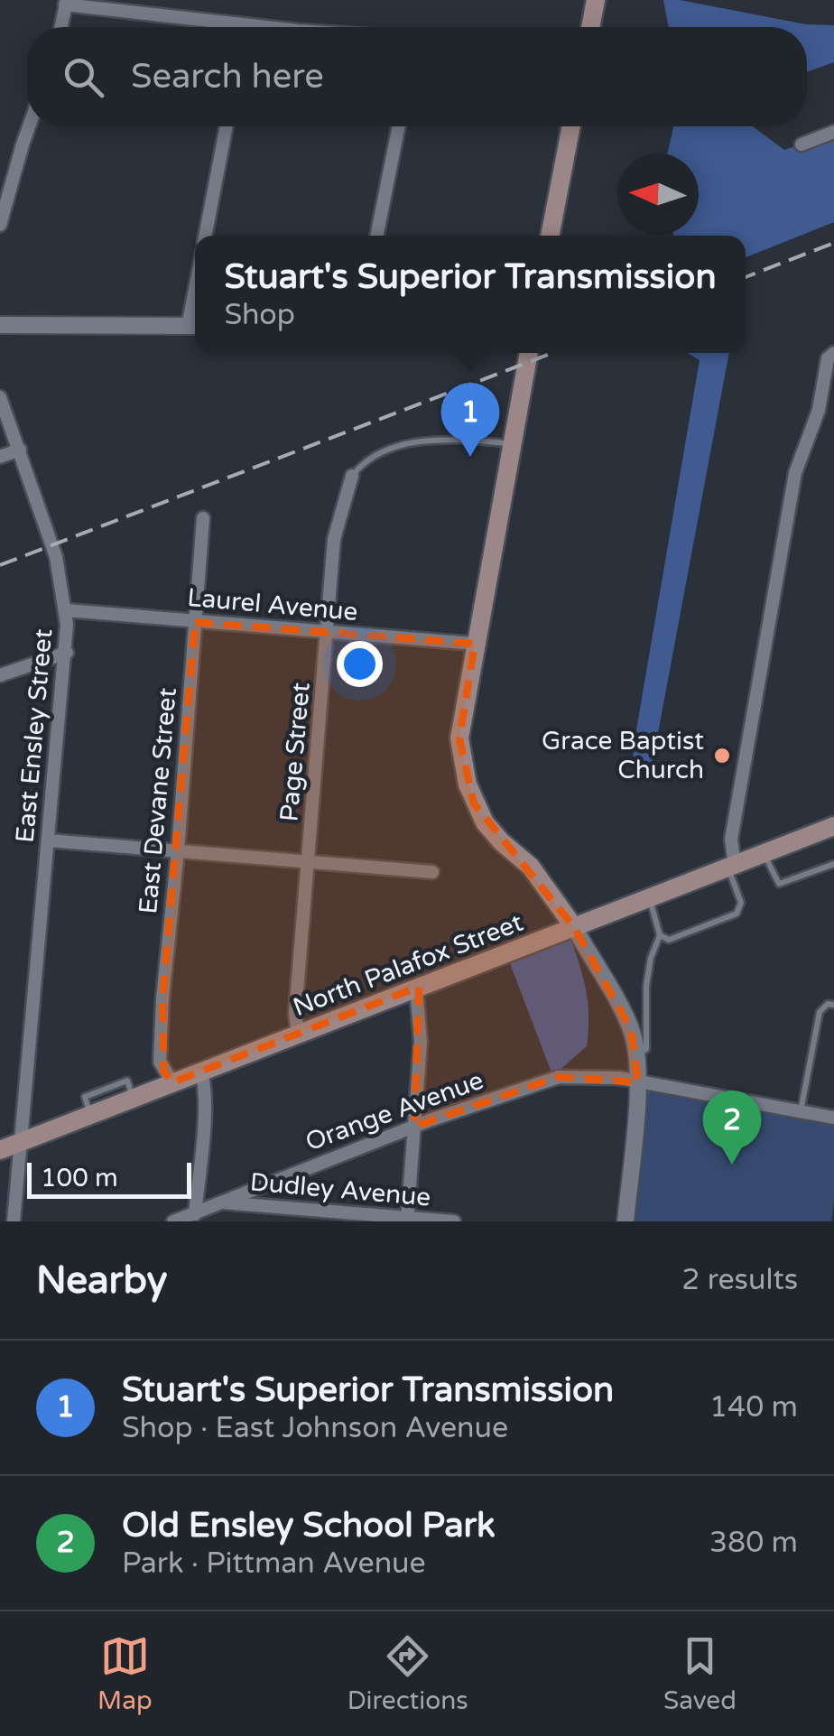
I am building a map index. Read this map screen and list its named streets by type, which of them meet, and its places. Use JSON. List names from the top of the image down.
{
  "streets": {
    "main road": ["North Palafox Street"],
    "street": [
      "Laurel Avenue",
      "East Ensley Street",
      "Page Street",
      "East Devane Street",
      "Orange Avenue",
      "Dudley Avenue"
    ]
  },
  "crossings": [
    ["Laurel Avenue", "East Ensley Street"],
    ["Laurel Avenue", "Page Street"],
    ["Laurel Avenue", "East Devane Street"],
    ["East Ensley Street", "North Palafox Street"],
    ["Page Street", "North Palafox Street"],
    ["East Devane Street", "North Palafox Street"],
    ["Orange Avenue", "Dudley Avenue"]
  ],
  "places": ["Grace Baptist Church"],
  "scale_bar": "100 m",
  "north": "left",
  "page": {
    "search": "Search here",
    "popup": ["Stuart's Superior Transmission", "Shop"],
    "pins": ["1", "2"],
    "scale": "100 m",
    "heading": ["Nearby", "2 results"],
    "list": [
      {
        "mark": "1",
        "name": "Stuart's Superior Transmission",
        "note": "Shop · East Johnson Avenue",
        "value": "140 m"
      },
      {
        "mark": "2",
        "name": "Old Ensley School Park",
        "note": "Park · Pittman Avenue",
        "value": "380 m"
      }
    ],
    "nav": ["Map", "Directions", "Saved"]
  }
}
